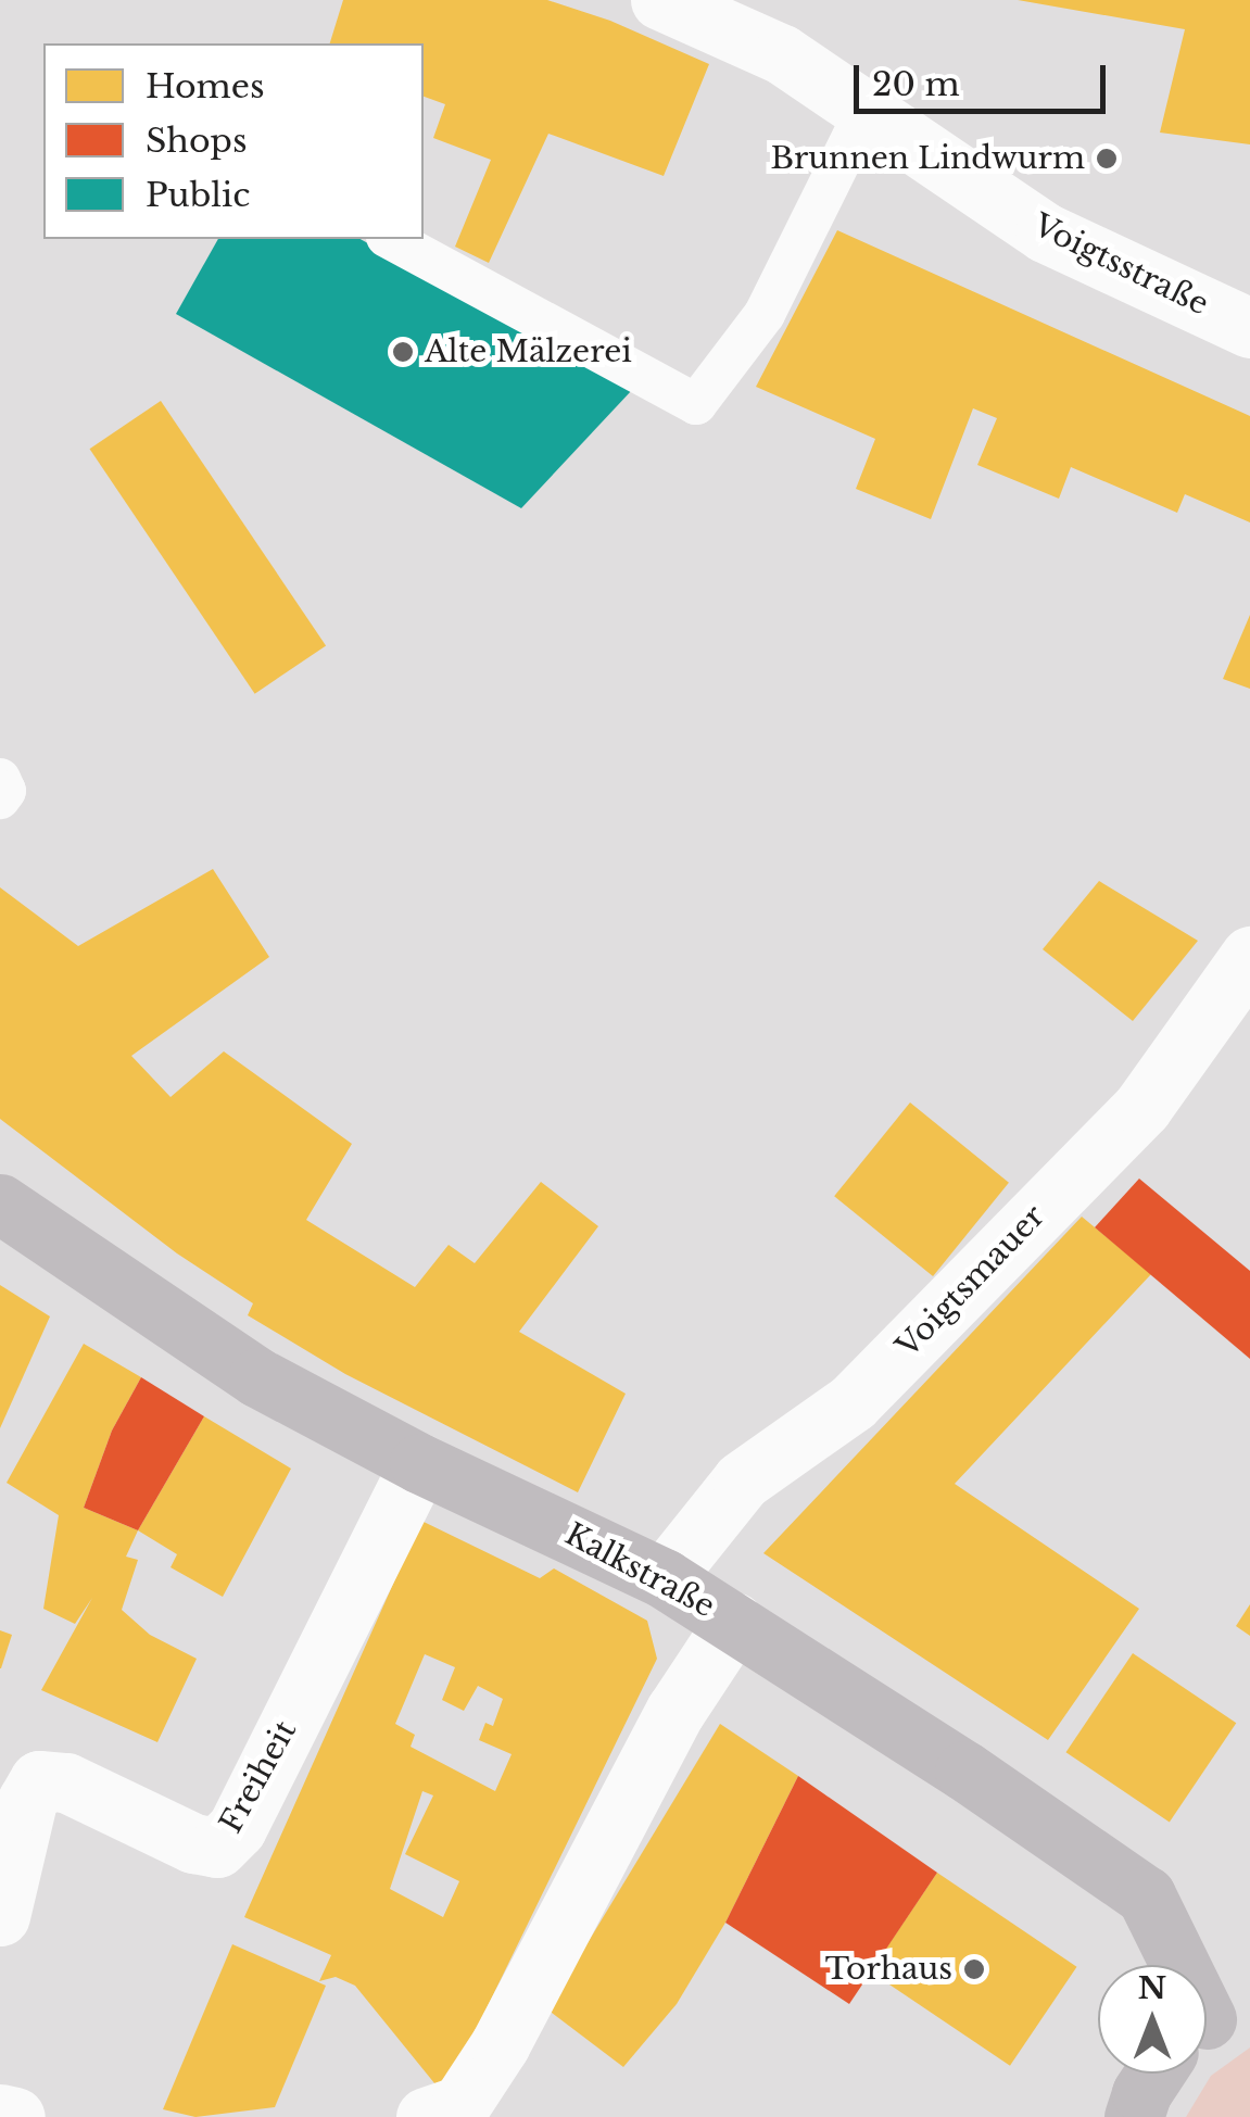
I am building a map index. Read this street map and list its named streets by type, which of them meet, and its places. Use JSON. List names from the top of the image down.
{
  "streets": {
    "main road": ["Kalkstraße"],
    "street": ["Voigtsstraße", "Voigtsmauer", "Freiheit"]
  },
  "crossings": [
    ["Voigtsmauer", "Kalkstraße"],
    ["Kalkstraße", "Freiheit"]
  ],
  "places": ["Brunnen Lindwurm", "Alte Mälzerei", "Torhaus"],
  "legend": ["Homes", "Shops", "Public"],
  "scale_bar": "20 m",
  "north": "top"
}
